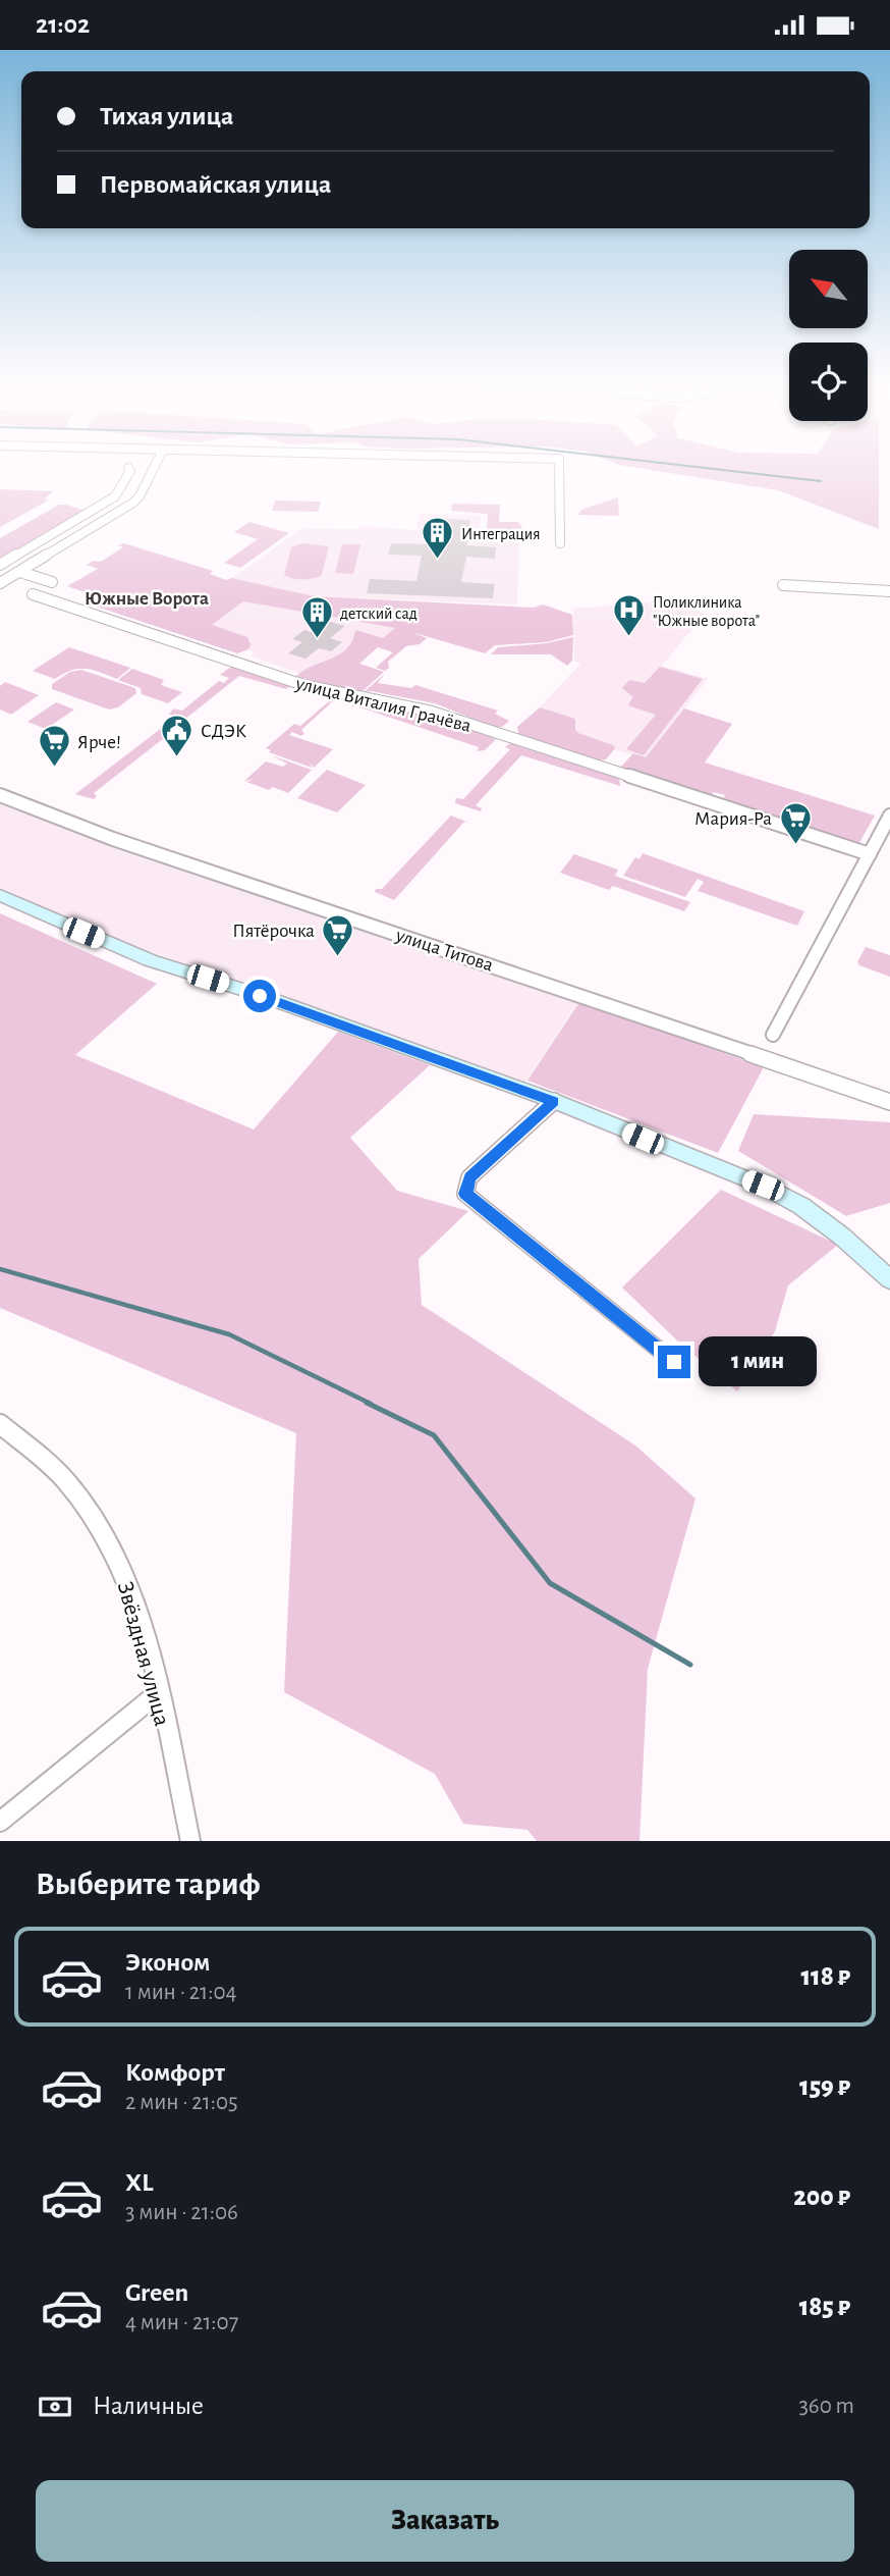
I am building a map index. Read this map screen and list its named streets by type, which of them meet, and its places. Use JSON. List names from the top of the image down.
{
  "streets": {
    "street": ["улица Виталия Грачёва", "улица Титова", "Звёздная улица"]
  },
  "districts": ["Южные Ворота"],
  "places": {
    "building": ["Интеграция", "детский сад"],
    "hospital": ["Поликлиника \"Южные ворота\""],
    "public building": ["СДЭК"],
    "supermarket": ["Ярче!", "Мария-Ра", "Пятёрочка"]
  },
  "north": "top left",
  "page": {
    "status": "21:02",
    "banner": ["Тихая улица", "Первомайская улица"],
    "bubble": "1 мин",
    "heading": "Выберите тариф",
    "list": [
      {
        "name": "Эконом",
        "note": "1 мин · 21:04",
        "value": "118 ₽"
      },
      {
        "name": "Комфорт",
        "note": "2 мин · 21:05",
        "value": "159 ₽"
      },
      {
        "name": "XL",
        "note": "3 мин · 21:06",
        "value": "200 ₽"
      },
      {
        "name": "Green",
        "note": "4 мин · 21:07",
        "value": "185 ₽"
      }
    ],
    "pay": ["Наличные", "360 m"],
    "buttons": "Заказать"
  }
}
